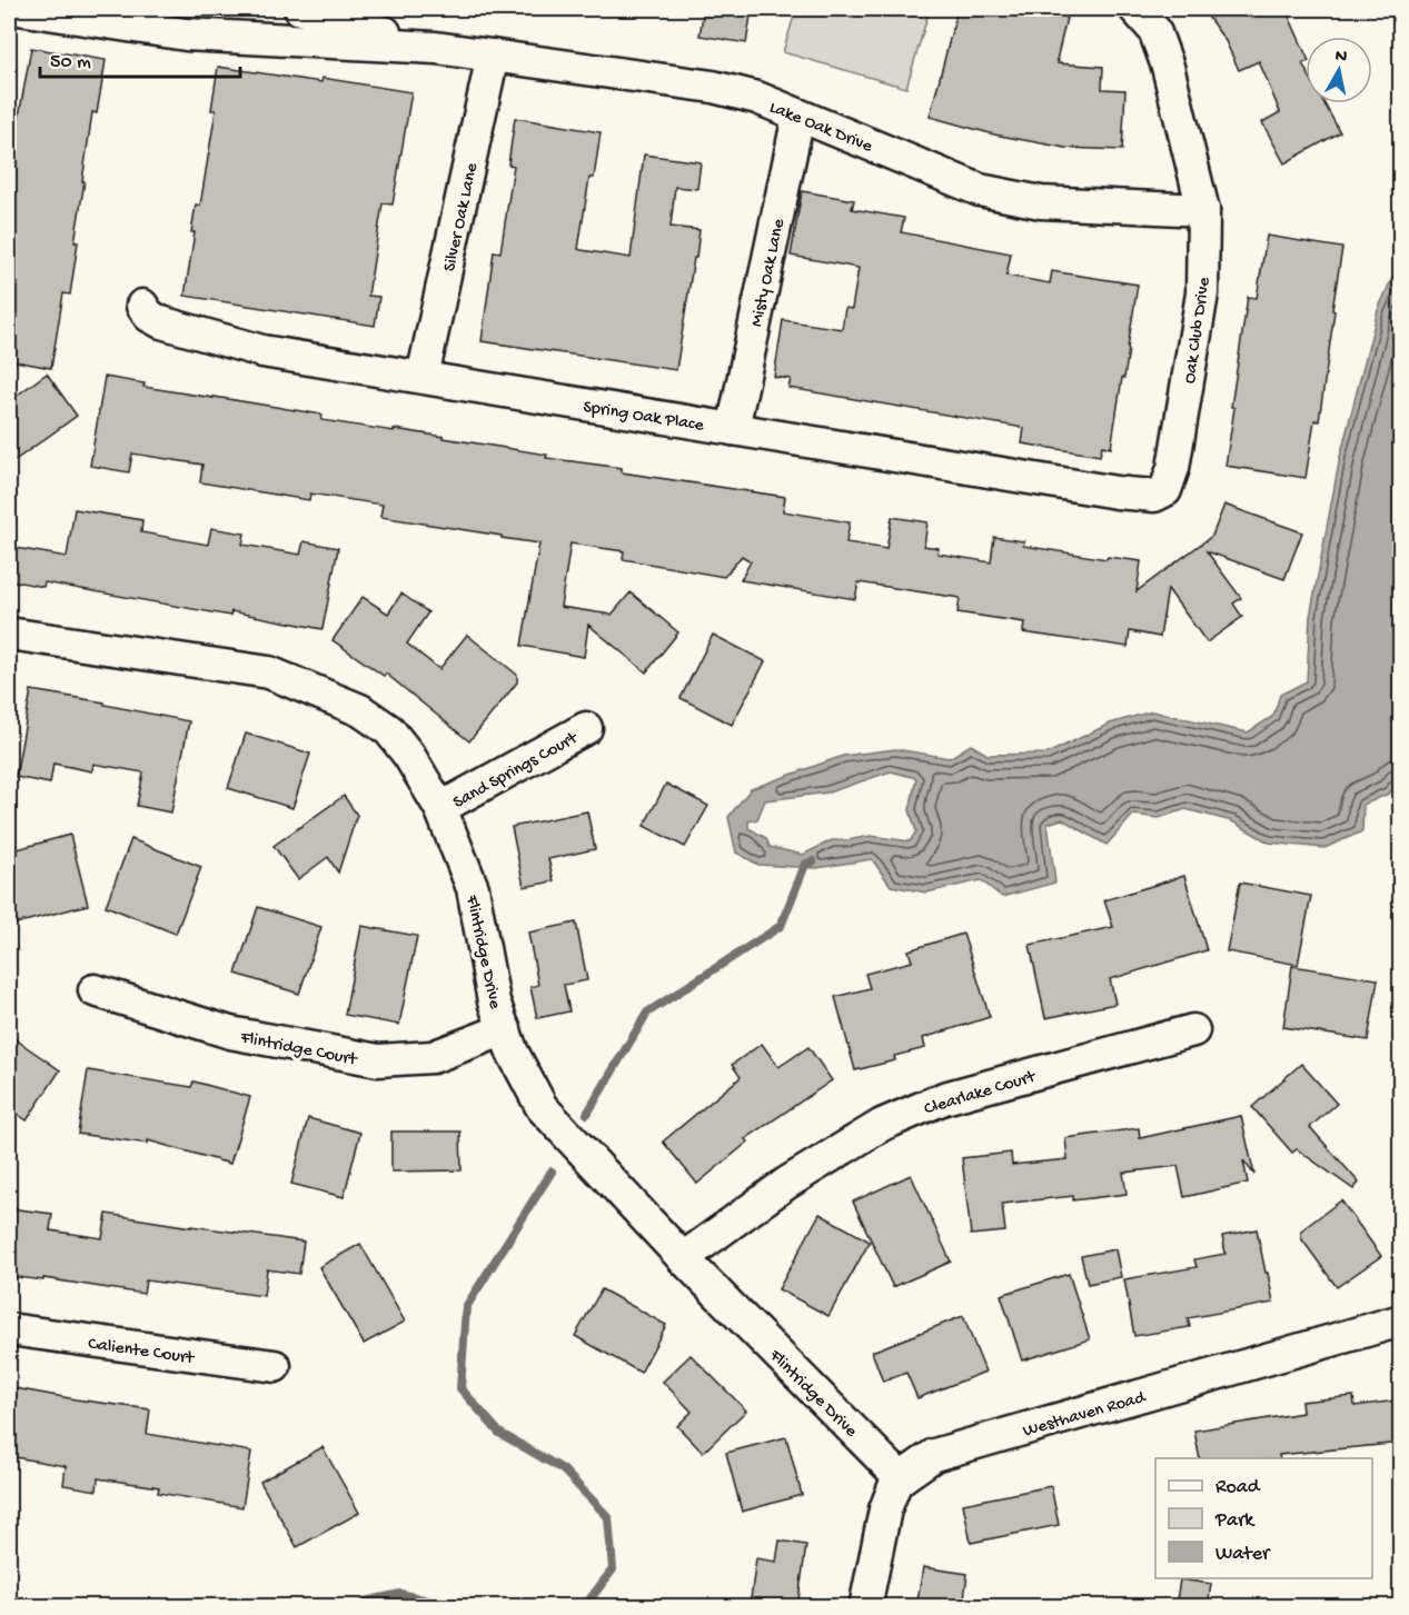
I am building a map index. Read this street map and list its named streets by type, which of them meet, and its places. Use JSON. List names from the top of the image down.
{
  "streets": {
    "street": [
      "Lake Oak Drive",
      "Silver Oak Lane",
      "Misty Oak Lane",
      "Oak Club Drive",
      "Spring Oak Place",
      "Sand Springs Court",
      "Flintridge Drive",
      "Flintridge Court",
      "Clearlake Court",
      "Caliente Court",
      "Westhaven Road"
    ]
  },
  "crossings": [
    ["Lake Oak Drive", "Silver Oak Lane"],
    ["Lake Oak Drive", "Misty Oak Lane"],
    ["Lake Oak Drive", "Oak Club Drive"],
    ["Silver Oak Lane", "Spring Oak Place"],
    ["Misty Oak Lane", "Spring Oak Place"],
    ["Oak Club Drive", "Spring Oak Place"],
    ["Sand Springs Court", "Flintridge Drive"],
    ["Flintridge Drive", "Flintridge Court"],
    ["Flintridge Drive", "Clearlake Court"],
    ["Flintridge Drive", "Westhaven Road"]
  ],
  "legend": ["Road", "Park", "Water"],
  "scale_bar": "50 m",
  "north": "top"
}
